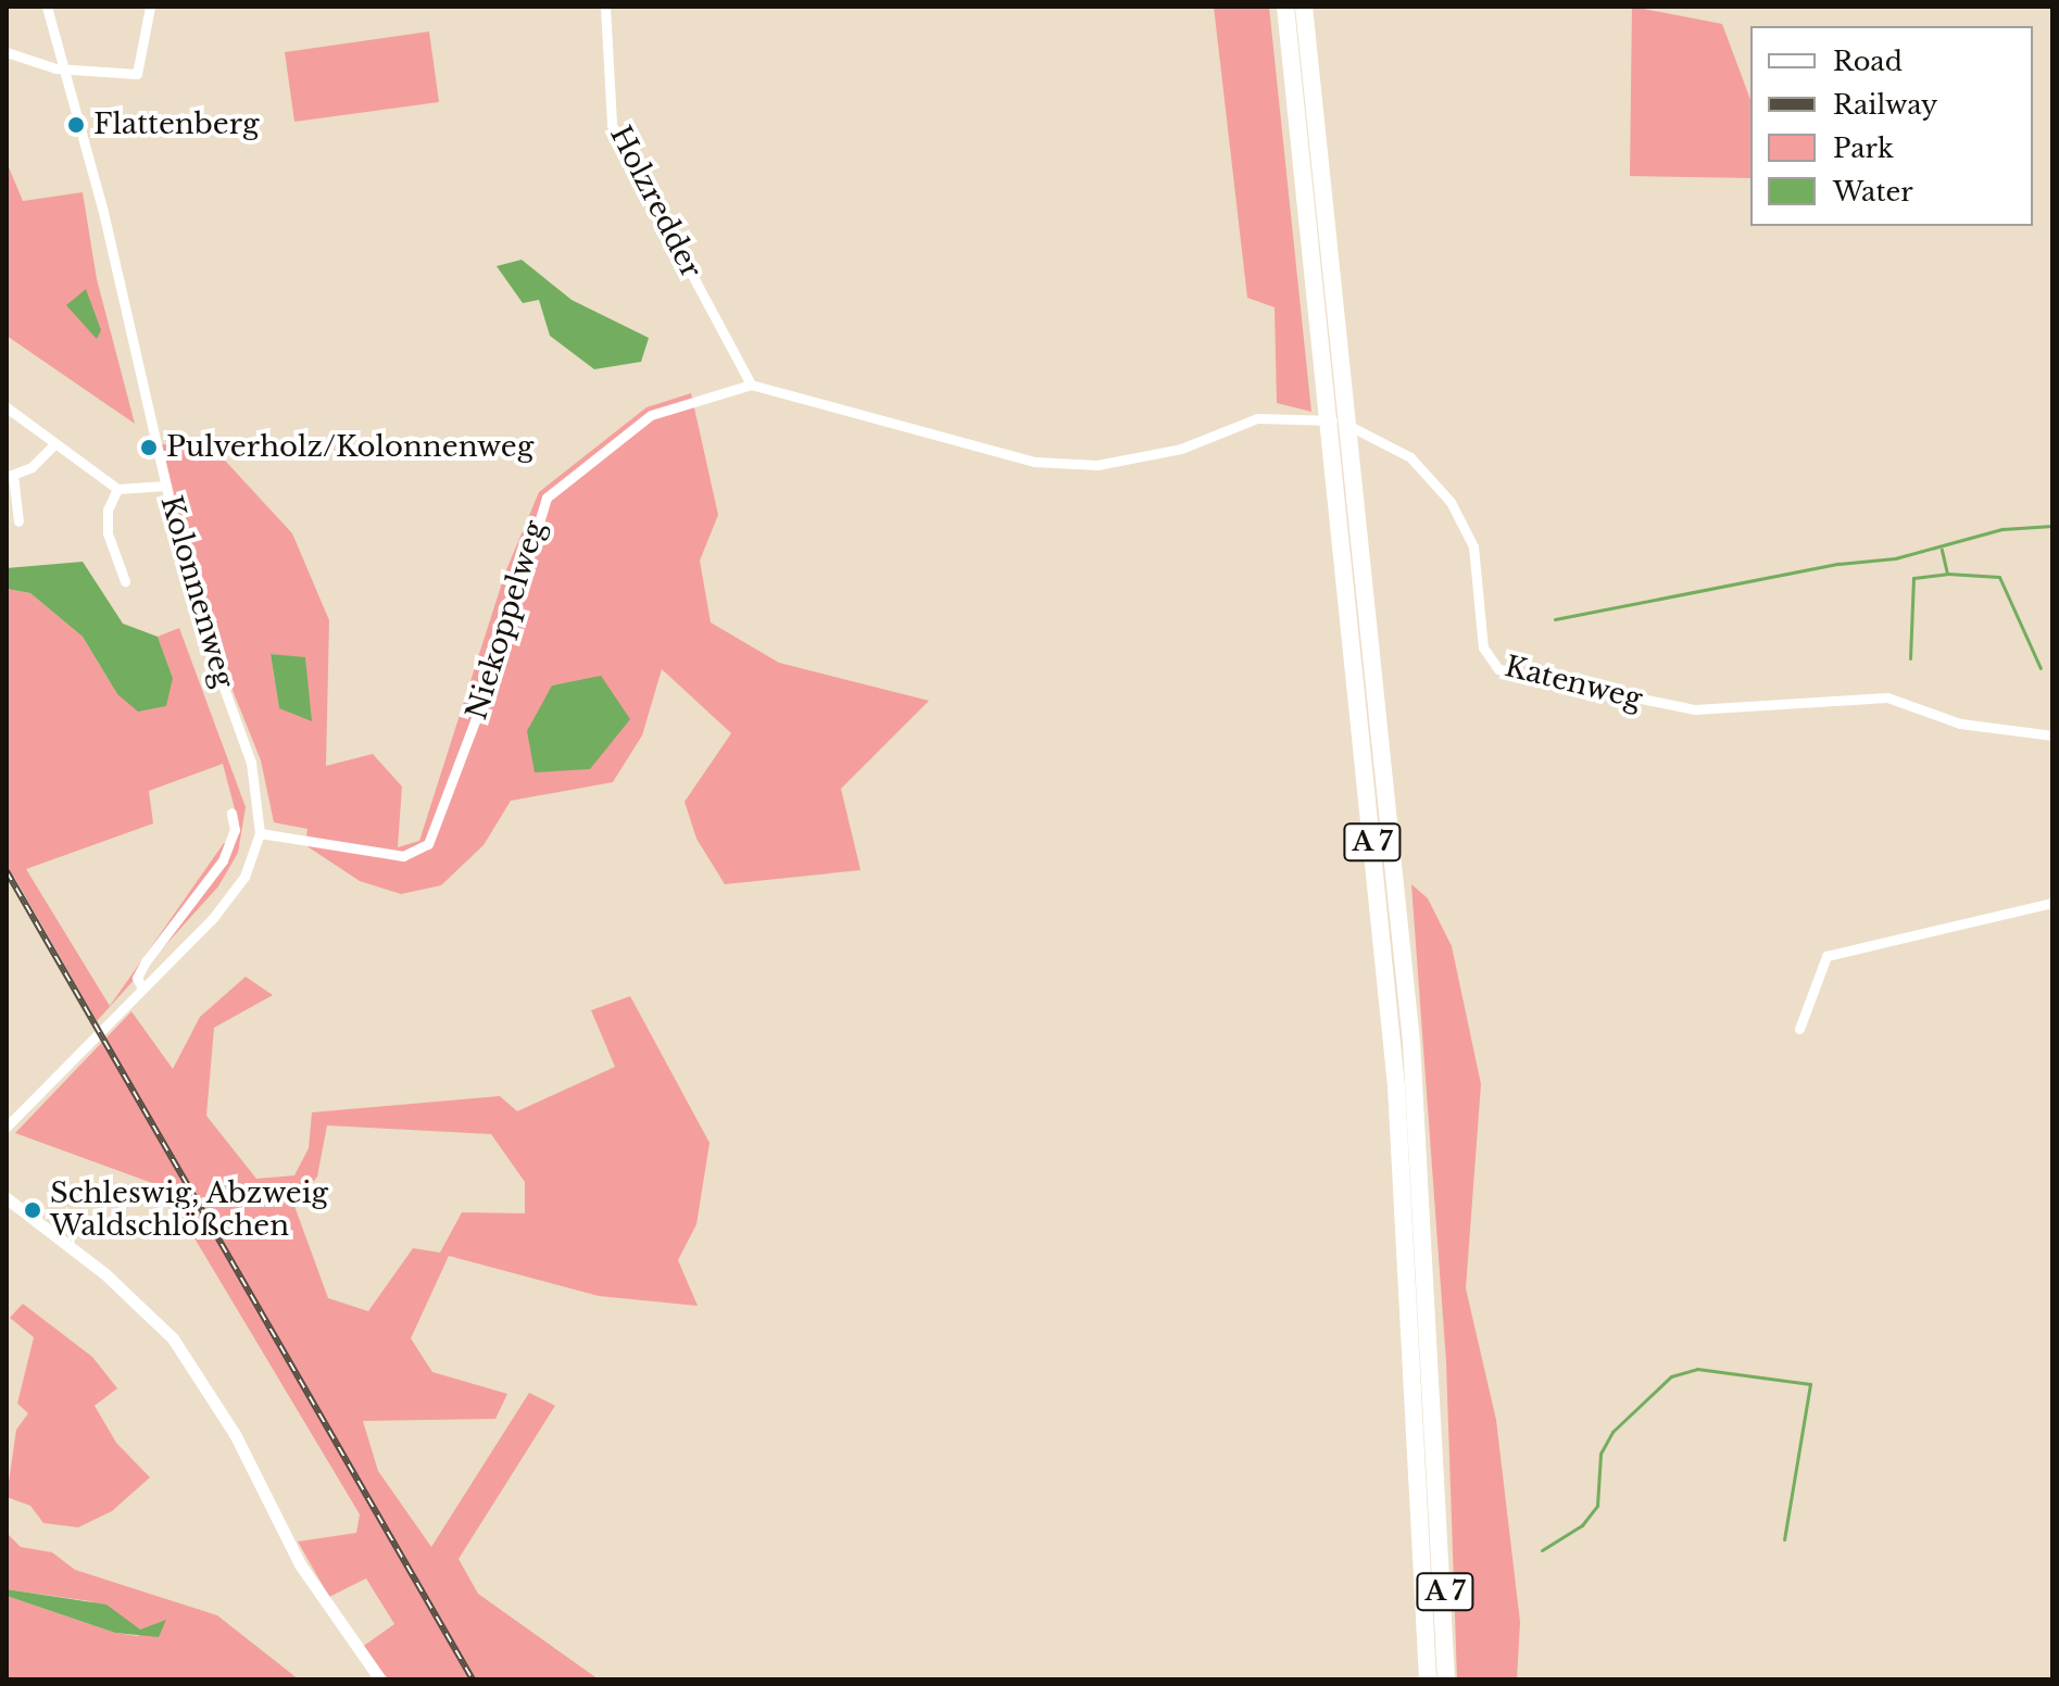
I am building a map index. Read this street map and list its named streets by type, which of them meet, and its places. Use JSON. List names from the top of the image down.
{
  "streets": {
    "highway": ["A 7"],
    "street": [
      "Holzredder",
      "Kolonnenweg",
      "Niekoppelweg",
      "Katenweg"
    ]
  },
  "crossings": [
    ["Holzredder", "Niekoppelweg"],
    ["Holzredder", "Katenweg"],
    ["Kolonnenweg", "Niekoppelweg"],
    ["Niekoppelweg", "Katenweg"]
  ],
  "places": ["Flattenberg", "Pulverholz/Kolonnenweg", "Schleswig, Abzweig Waldschlößchen"],
  "legend": [
    "Road",
    "Railway",
    "Park",
    "Water"
  ]
}
